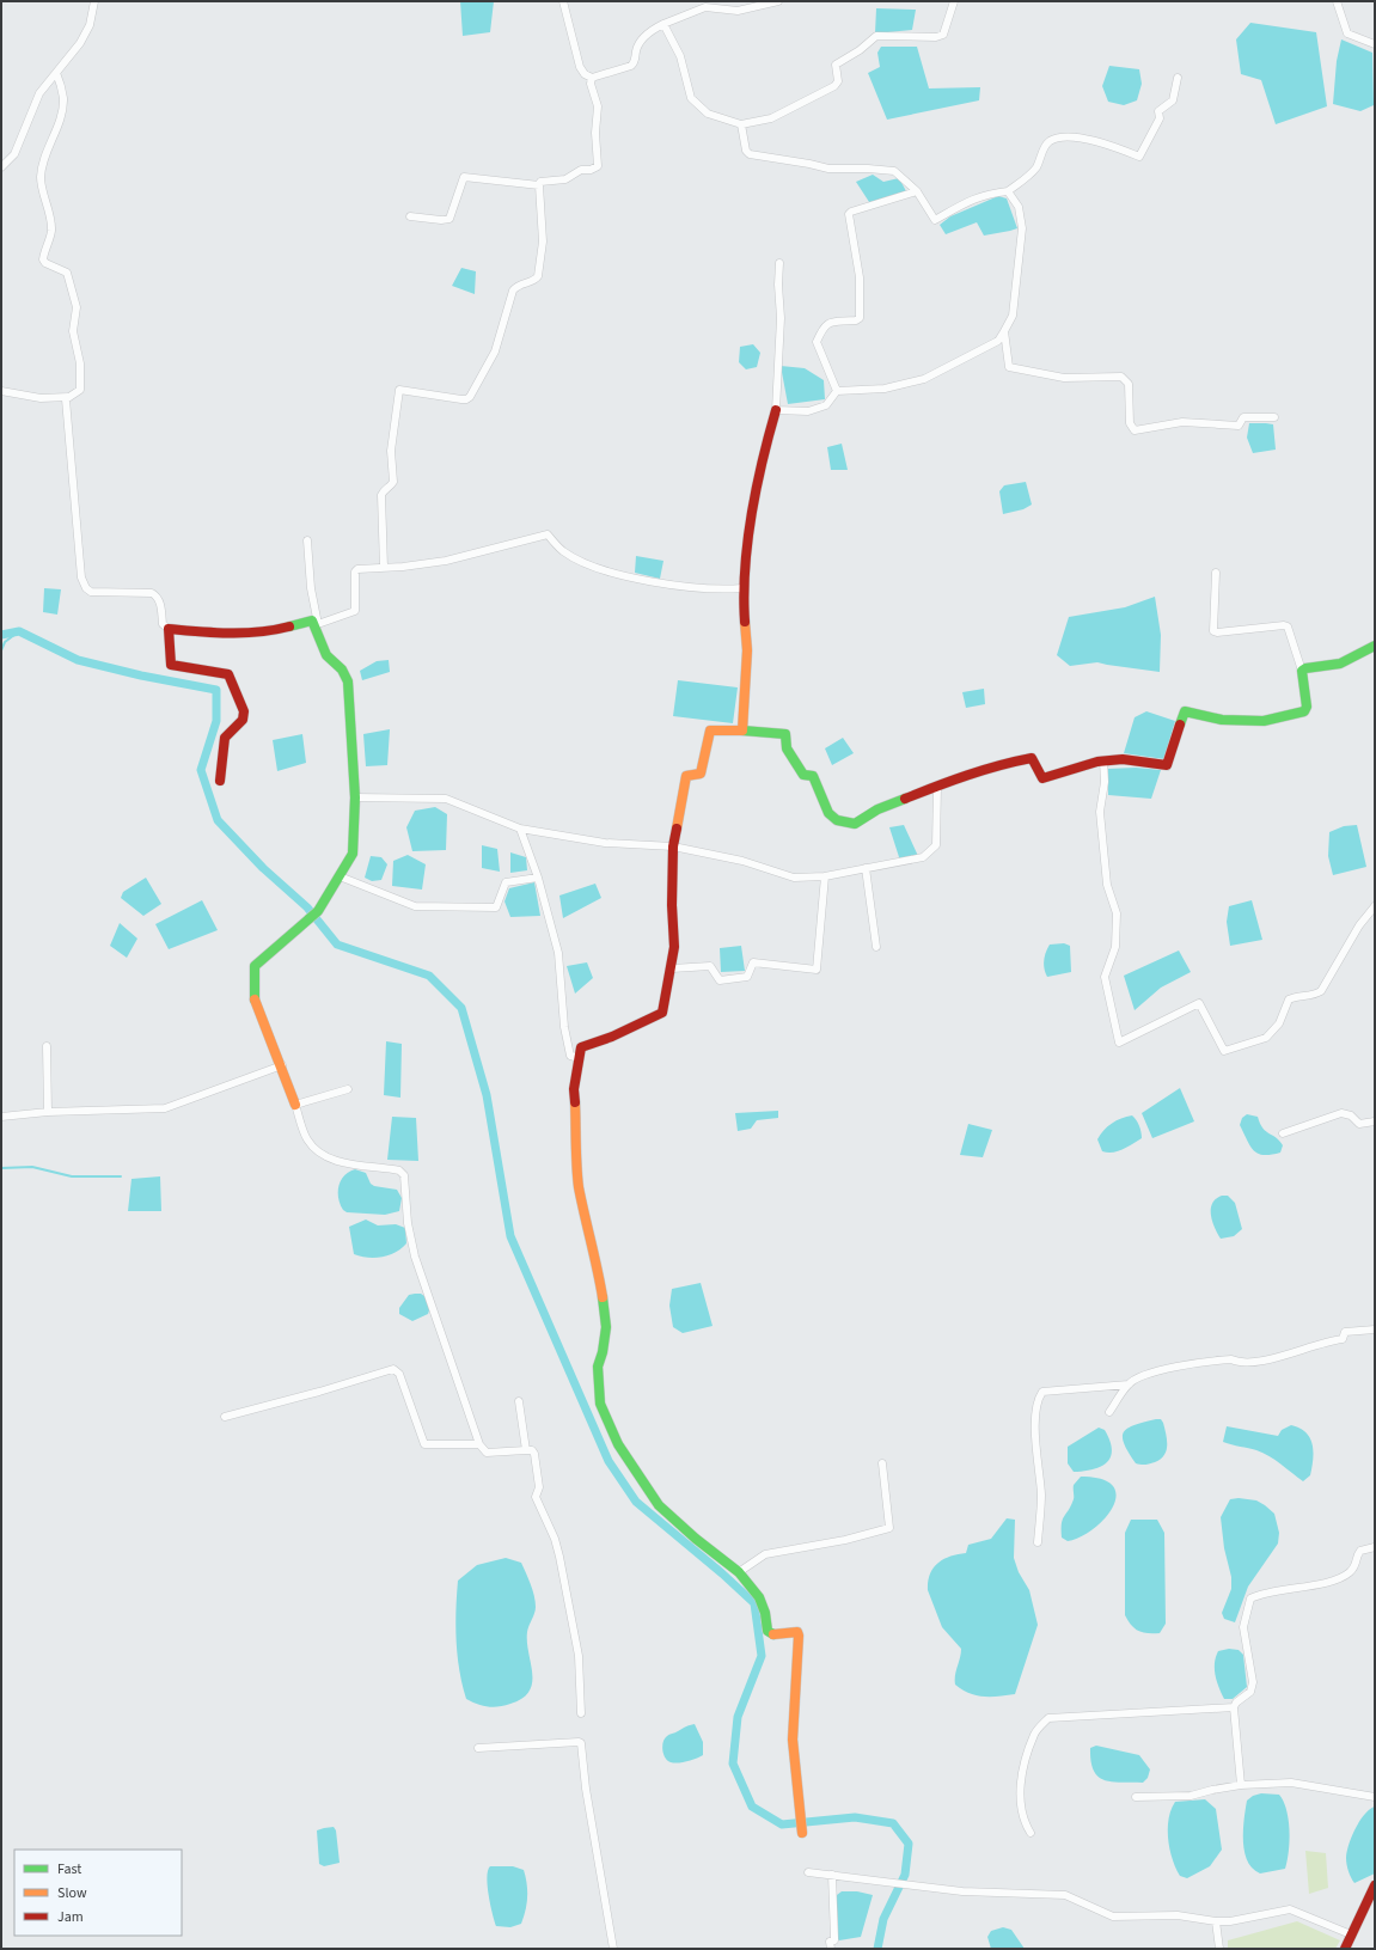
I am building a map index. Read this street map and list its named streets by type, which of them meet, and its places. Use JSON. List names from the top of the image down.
{
  "legend": ["Fast", "Slow", "Jam"]
}
